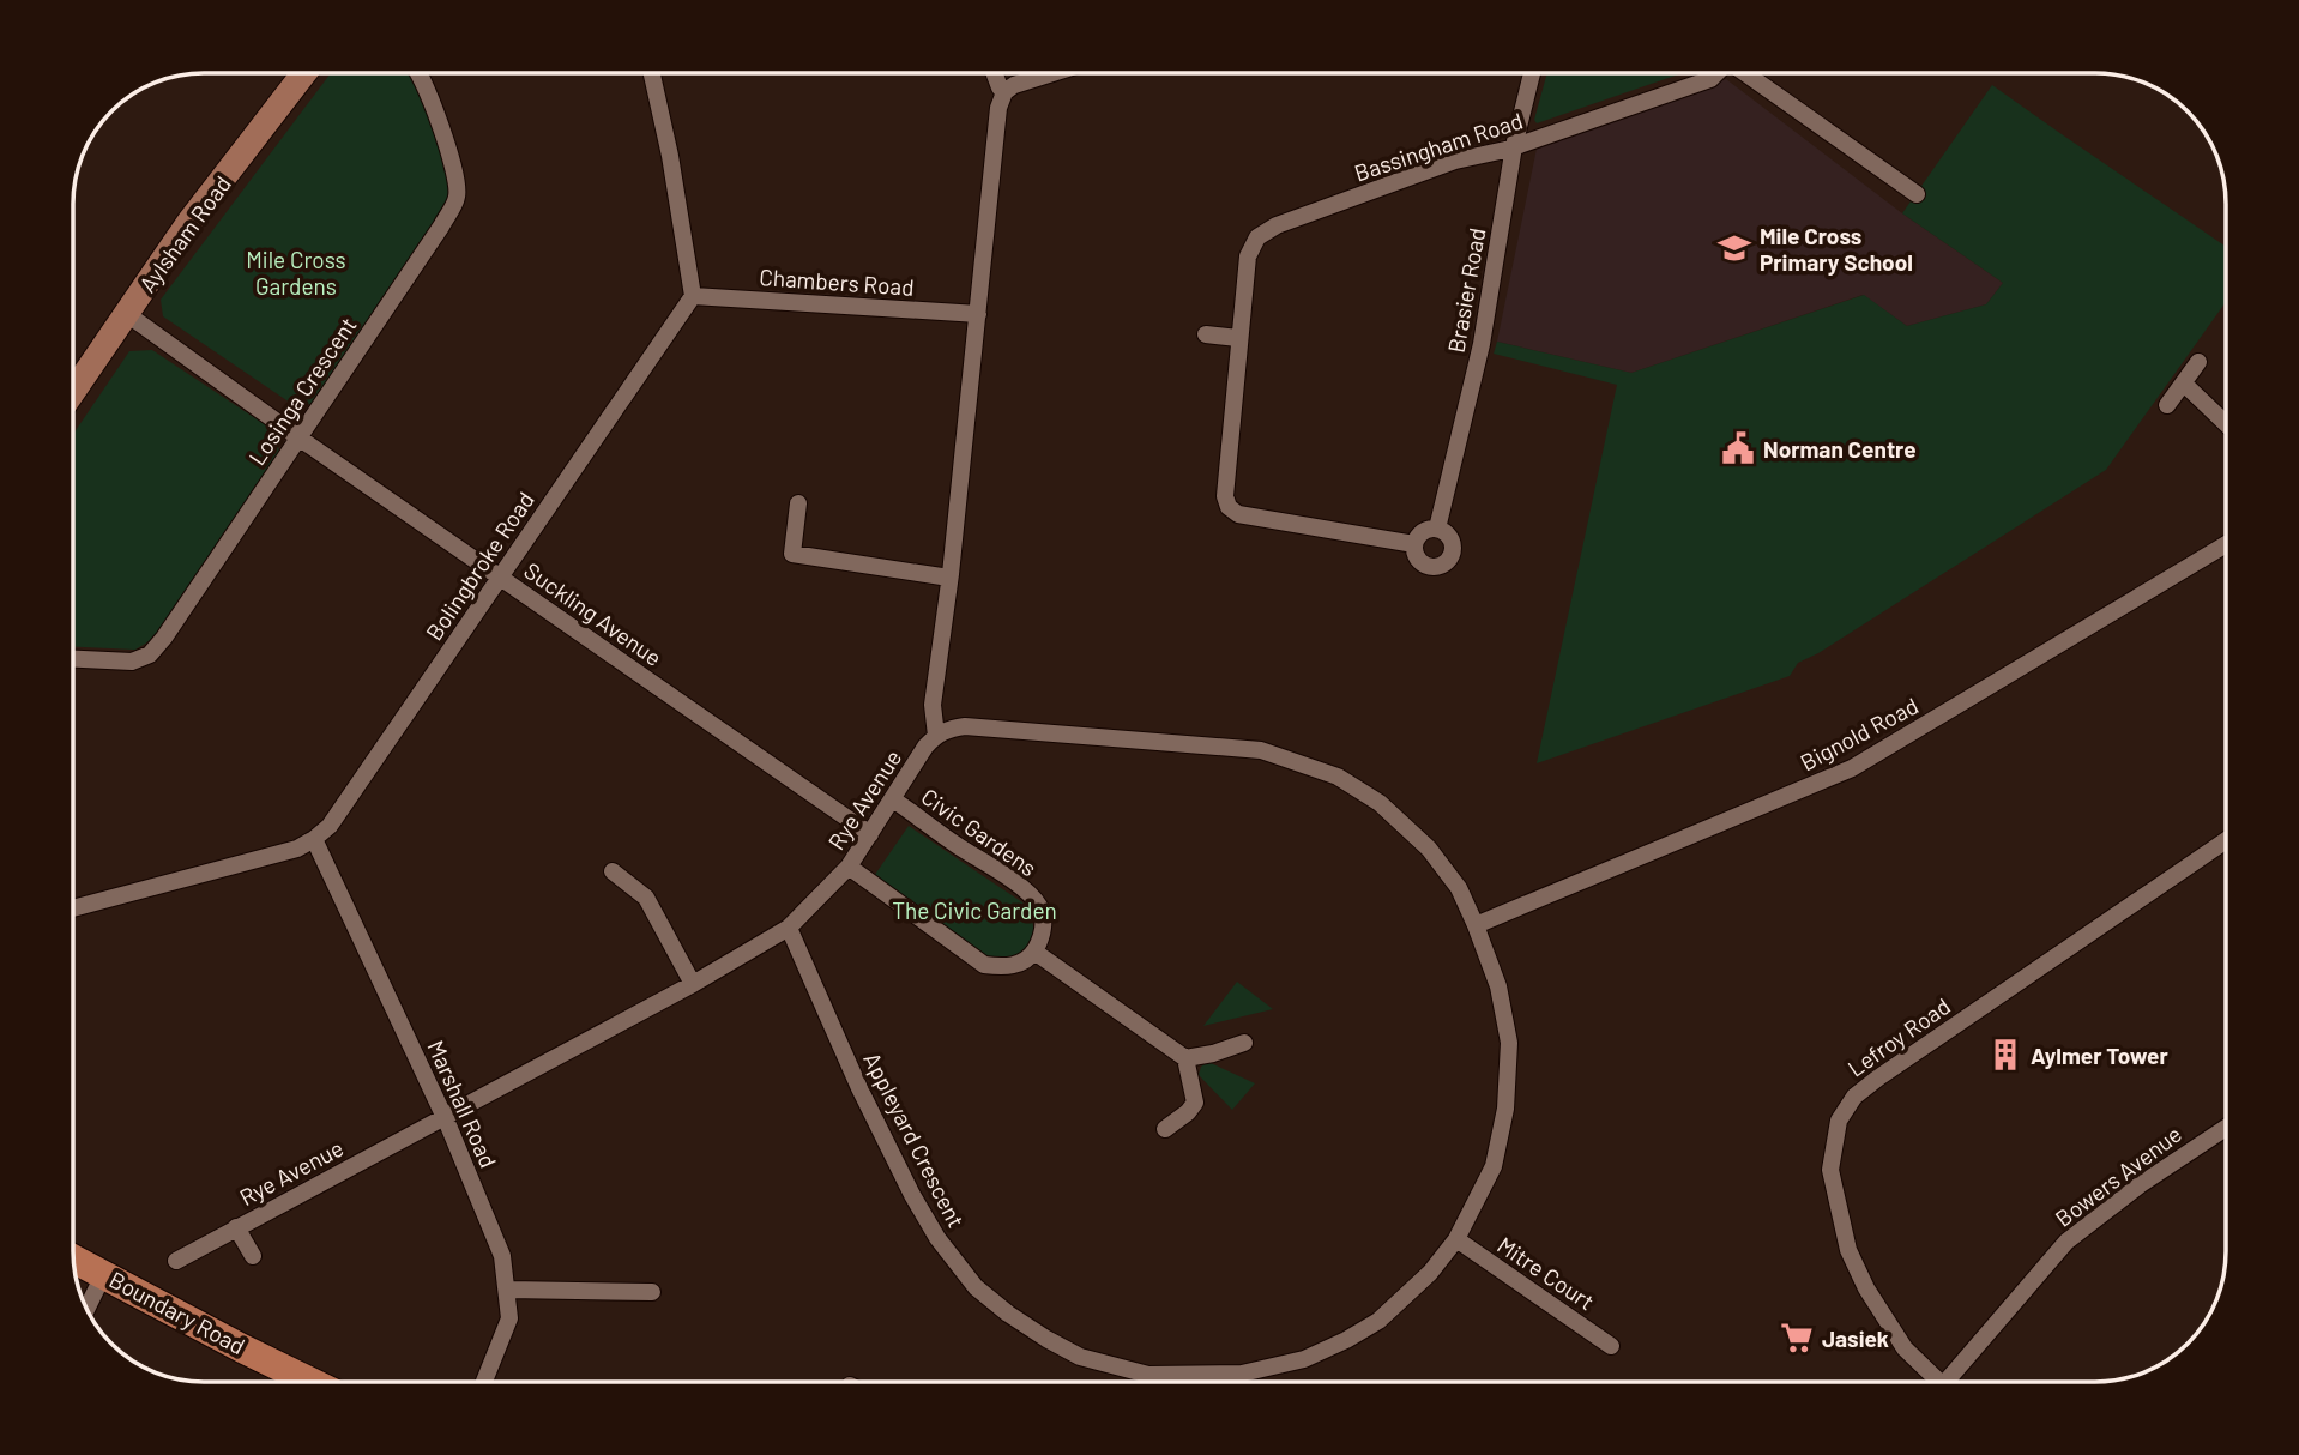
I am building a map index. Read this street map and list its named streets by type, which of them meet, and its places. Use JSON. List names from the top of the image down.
{
  "streets": {
    "highway": ["Boundary Road"],
    "main road": ["Aylsham Road"],
    "street": [
      "Bassingham Road",
      "Chambers Road",
      "Brasier Road",
      "Losinga Crescent",
      "Bolingbroke Road",
      "Suckling Avenue",
      "Bignold Road",
      "Rye Avenue",
      "Civic Gardens",
      "Lefroy Road",
      "Marshall Road",
      "Appleyard Crescent",
      "Bowers Avenue",
      "Mitre Court"
    ]
  },
  "crossings": [
    ["Bassingham Road", "Brasier Road"],
    ["Aylsham Road", "Suckling Avenue"],
    ["Chambers Road", "Bolingbroke Road"],
    ["Losinga Crescent", "Suckling Avenue"],
    ["Bolingbroke Road", "Suckling Avenue"],
    ["Bolingbroke Road", "Marshall Road"],
    ["Suckling Avenue", "Rye Avenue"],
    ["Bignold Road", "Appleyard Crescent"],
    ["Rye Avenue", "Civic Gardens"],
    ["Rye Avenue", "Marshall Road"],
    ["Rye Avenue", "Appleyard Crescent"],
    ["Appleyard Crescent", "Mitre Court"]
  ],
  "parks": ["Mile Cross Gardens", "The Civic Garden"],
  "places": {
    "school or university": ["Mile Cross Primary School"],
    "public building": ["Norman Centre"],
    "building": ["Aylmer Tower"],
    "supermarket": ["Jasiek"]
  }
}
